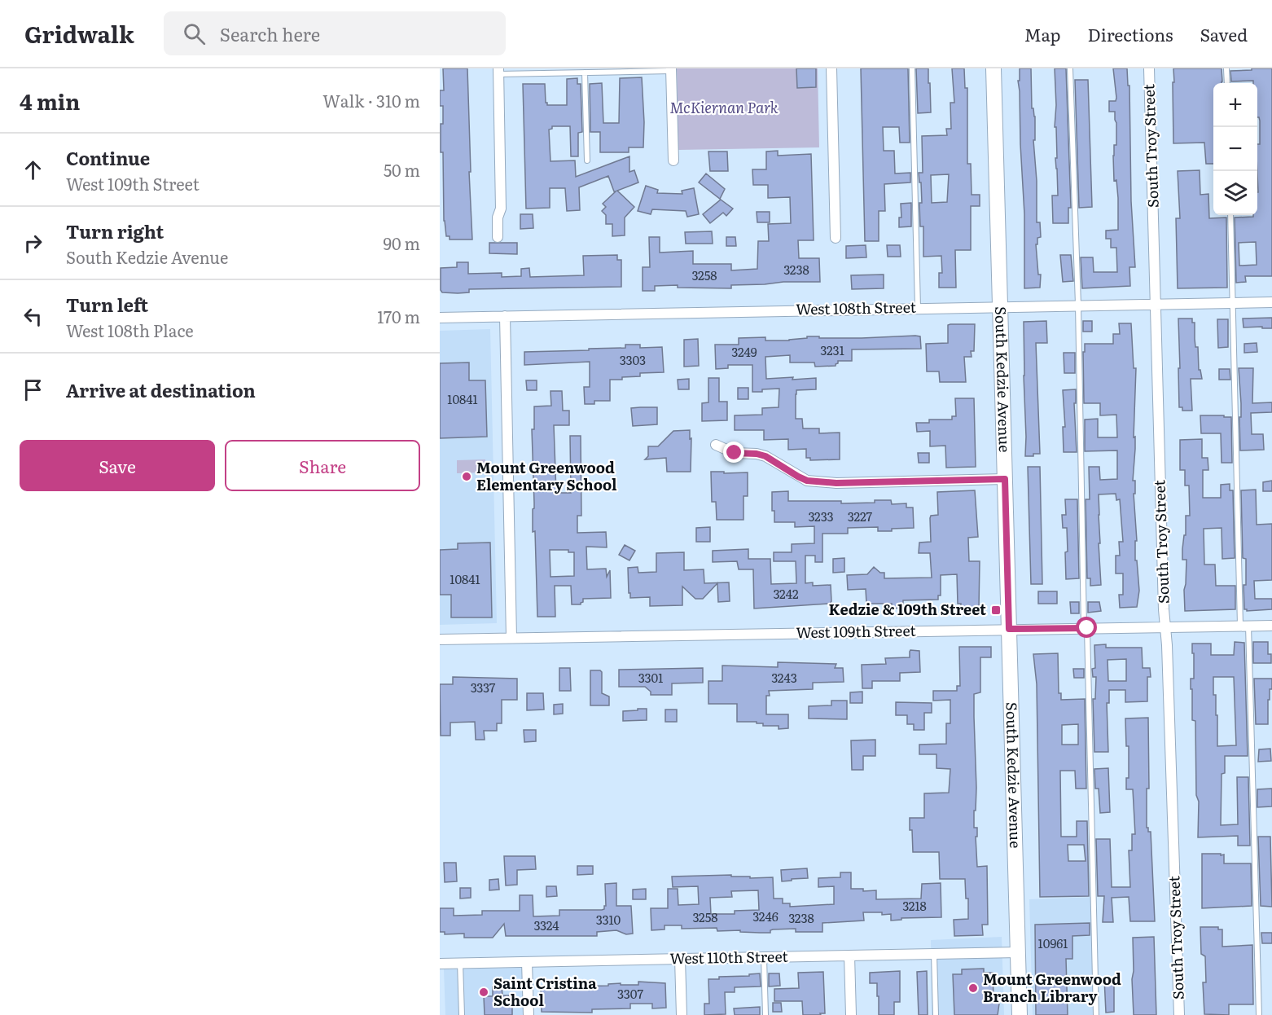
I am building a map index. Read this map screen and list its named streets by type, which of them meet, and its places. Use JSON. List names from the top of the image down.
{
  "streets": {
    "main road": ["South Kedzie Avenue"],
    "street": [
      "South Troy Street",
      "West 108th Street",
      "West 109th Street",
      "West 110th Street"
    ]
  },
  "crossings": [
    ["South Troy Street", "West 108th Street"],
    ["South Troy Street", "West 109th Street"],
    ["West 108th Street", "South Kedzie Avenue"],
    ["South Kedzie Avenue", "West 109th Street"],
    ["South Kedzie Avenue", "West 110th Street"]
  ],
  "parks": ["McKiernan Park"],
  "places": {
    "other": ["Mount Greenwood Elementary School", "Mount Greenwood Branch Library", "Saint Cristina School"],
    "transit": ["Kedzie & 109th Street"]
  },
  "house_numbers": [
    "3238",
    "3258",
    "3231",
    "3249",
    "3303",
    "10841",
    "3233",
    "3227",
    "10841",
    "3242",
    "3301",
    "3243",
    "3337",
    "3218",
    "3246",
    "3258",
    "3238",
    "3310",
    "3324",
    "10961",
    "3307"
  ],
  "page": {
    "header": "Gridwalk",
    "search": "Search here",
    "nav": ["Map", "Directions", "Saved"],
    "heading": ["4 min", "Walk · 310 m"],
    "map_buttons": ["+", "−"],
    "list": [
      ["Continue", "West 109th Street", "50 m"],
      ["Turn right", "South Kedzie Avenue", "90 m"],
      ["Turn left", "West 108th Place", "170 m"],
      "Arrive at destination"
    ],
    "buttons": ["Save", "Share"]
  }
}
